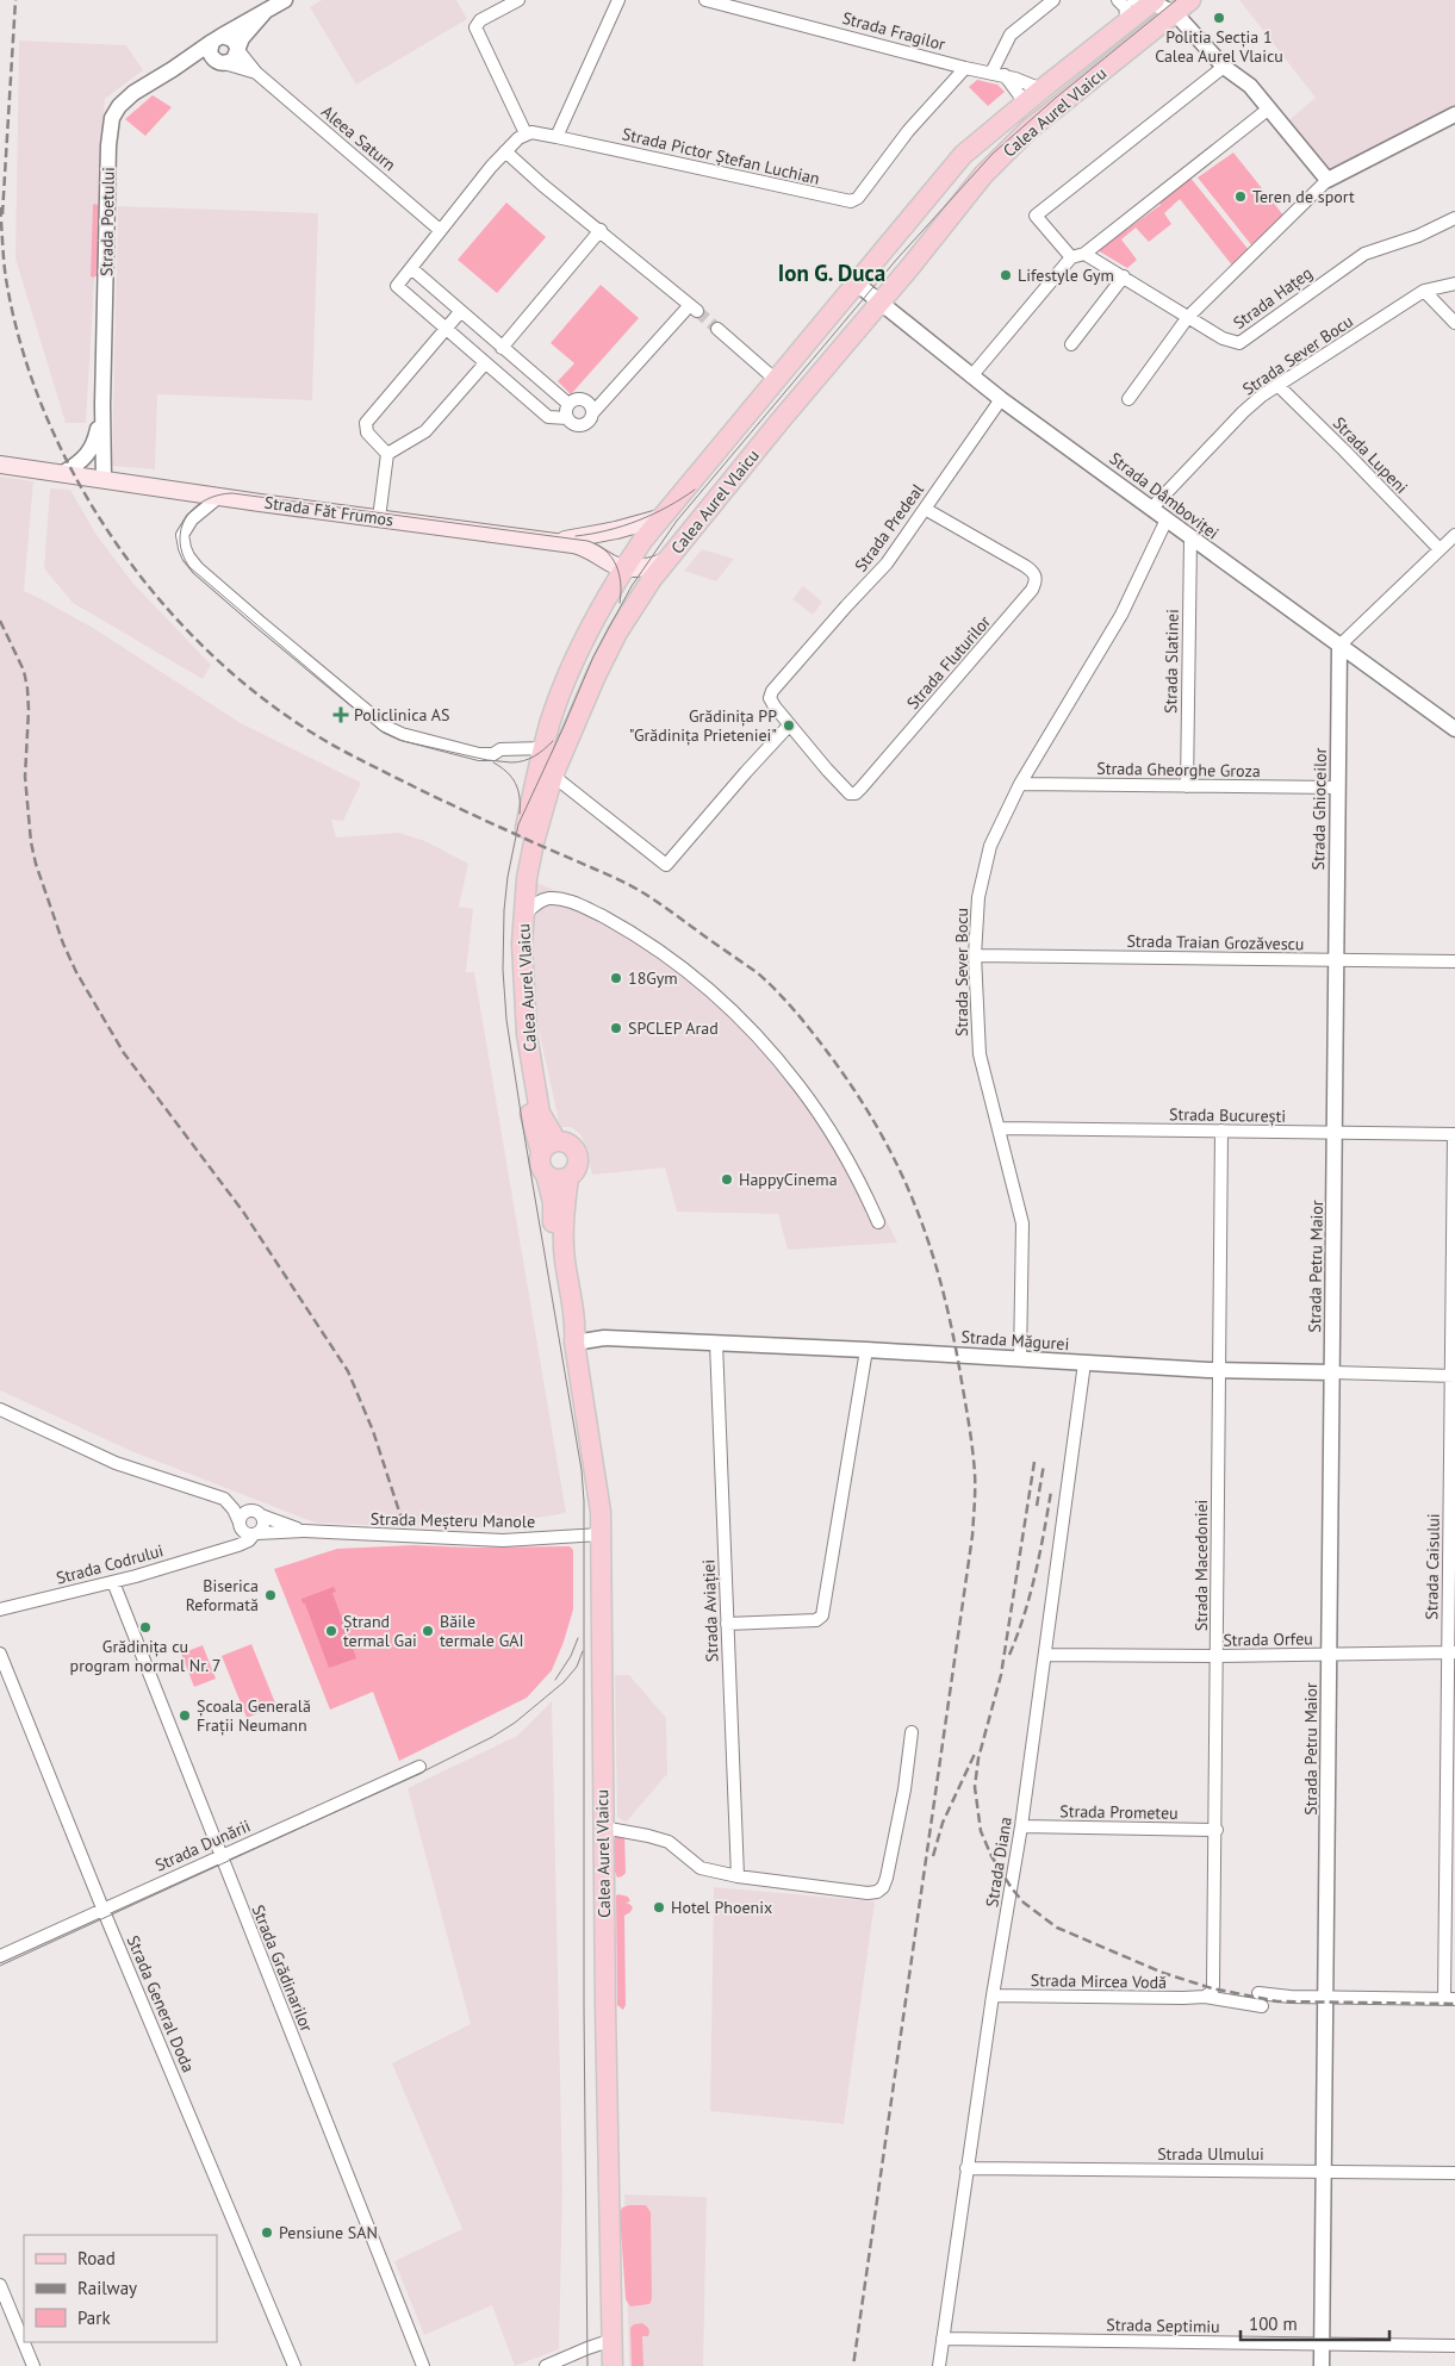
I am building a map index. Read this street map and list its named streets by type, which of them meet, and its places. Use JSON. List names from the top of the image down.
{
  "streets": {
    "main road": ["Calea Aurel Vlaicu", "Strada Făt Frumos"],
    "street": [
      "Strada Fragilor",
      "Aleea Saturn",
      "Strada Pictor Ștefan Luchian",
      "Strada Poetului",
      "Strada Hațeg",
      "Strada Sever Bocu",
      "Strada Lupeni",
      "Strada Dâmboviței",
      "Strada Predeal",
      "Strada Slatinei",
      "Strada Fluturilor",
      "Strada Gheorghe Groza",
      "Strada Ghioceilor",
      "Strada Traian Grozăvescu",
      "Strada București",
      "Strada Petru Maior",
      "Strada Măgurei",
      "Strada Meșteru Manole",
      "Strada Codrului",
      "Strada Macedoniei",
      "Strada Caisului",
      "Strada Aviației",
      "Strada Orfeu",
      "Strada Prometeu",
      "Strada Dunării",
      "Strada Diana",
      "Strada Grădinarilor",
      "Strada Mircea Vodă",
      "Strada General Doda",
      "Strada Ulmului",
      "Strada Septimiu"
    ]
  },
  "crossings": [
    ["Strada Fragilor", "Calea Aurel Vlaicu"],
    ["Strada Fragilor", "Strada Pictor Ștefan Luchian"],
    ["Calea Aurel Vlaicu", "Strada Dâmboviței"],
    ["Calea Aurel Vlaicu", "Strada Făt Frumos"],
    ["Calea Aurel Vlaicu", "Strada Măgurei"],
    ["Calea Aurel Vlaicu", "Strada Meșteru Manole"],
    ["Aleea Saturn", "Strada Poetului"],
    ["Strada Poetului", "Strada Făt Frumos"],
    ["Strada Sever Bocu", "Strada Lupeni"],
    ["Strada Sever Bocu", "Strada Dâmboviței"],
    ["Strada Sever Bocu", "Strada Gheorghe Groza"],
    ["Strada Sever Bocu", "Strada Traian Grozăvescu"],
    ["Strada Sever Bocu", "Strada București"],
    ["Strada Sever Bocu", "Strada Măgurei"],
    ["Strada Dâmboviței", "Strada Predeal"],
    ["Strada Dâmboviței", "Strada Slatinei"],
    ["Strada Dâmboviței", "Strada Ghioceilor"],
    ["Strada Predeal", "Strada Fluturilor"],
    ["Strada Slatinei", "Strada Gheorghe Groza"],
    ["Strada Gheorghe Groza", "Strada Ghioceilor"],
    ["Strada Ghioceilor", "Strada Traian Grozăvescu"],
    ["Strada Ghioceilor", "Strada București"],
    ["Strada Ghioceilor", "Strada Petru Maior"],
    ["Strada București", "Strada Petru Maior"],
    ["Strada București", "Strada Macedoniei"],
    ["Strada București", "Strada Caisului"],
    ["Strada Petru Maior", "Strada Măgurei"],
    ["Strada Petru Maior", "Strada Orfeu"],
    ["Strada Petru Maior", "Strada Ulmului"],
    ["Strada Petru Maior", "Strada Septimiu"],
    ["Strada Măgurei", "Strada Macedoniei"],
    ["Strada Măgurei", "Strada Caisului"],
    ["Strada Măgurei", "Strada Aviației"],
    ["Strada Măgurei", "Strada Diana"],
    ["Strada Codrului", "Strada Grădinarilor"],
    ["Strada Macedoniei", "Strada Orfeu"],
    ["Strada Macedoniei", "Strada Prometeu"],
    ["Strada Macedoniei", "Strada Mircea Vodă"],
    ["Strada Caisului", "Strada Orfeu"],
    ["Strada Orfeu", "Strada Diana"],
    ["Strada Prometeu", "Strada Diana"],
    ["Strada Dunării", "Strada Grădinarilor"],
    ["Strada Dunării", "Strada General Doda"],
    ["Strada Diana", "Strada Mircea Vodă"],
    ["Strada Diana", "Strada Ulmului"],
    ["Strada Diana", "Strada Septimiu"]
  ],
  "districts": ["Ion G. Duca"],
  "places": {
    "other": [
      "Politia Secția 1 Calea Aurel Vlaicu",
      "Teren de sport",
      "Lifestyle Gym",
      "Grădinița PP \"Grădinița Prieteniei\"",
      "18Gym",
      "SPCLEP Arad",
      "HappyCinema",
      "Biserica Reformată",
      "Grădinița cu program normal Nr. 7",
      "Ștrand termal Gai",
      "Băile termale GAI",
      "Școala Generală Frații Neumann",
      "Hotel Phoenix",
      "Pensiune SAN"
    ],
    "health": ["Policlinica AS"]
  },
  "legend": ["Road", "Railway", "Park"],
  "scale_bar": "100 m"
}
